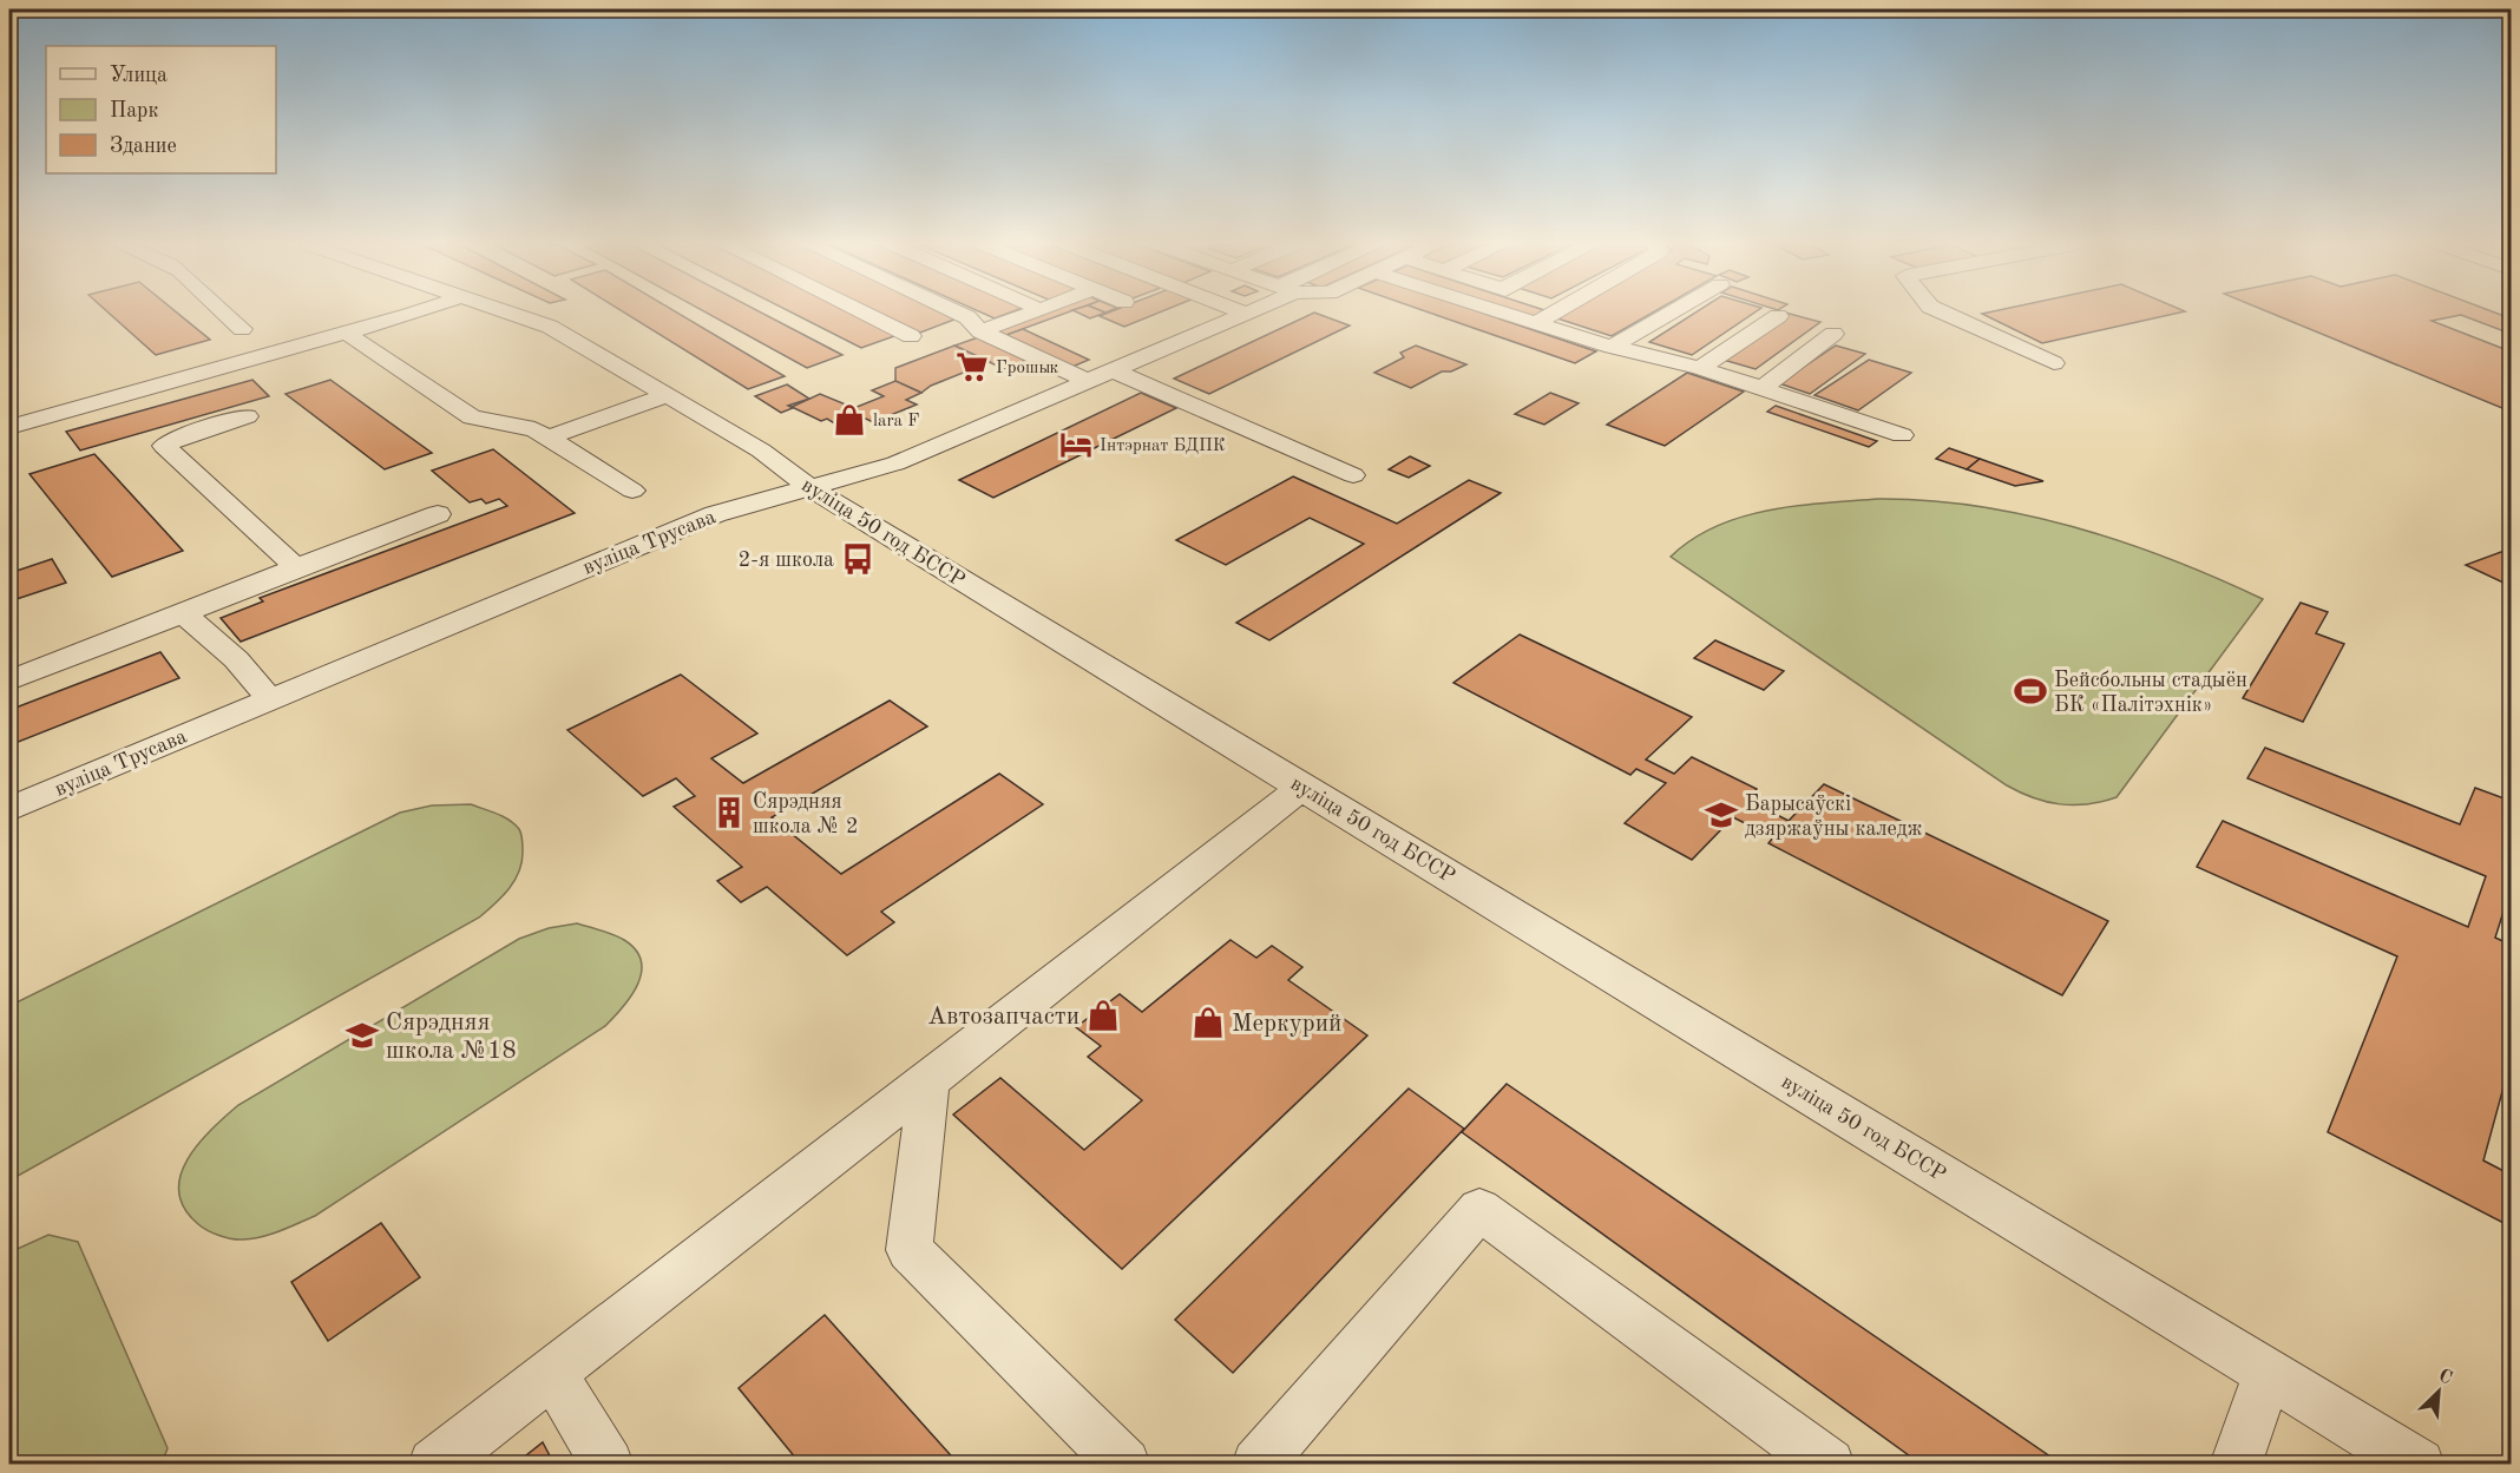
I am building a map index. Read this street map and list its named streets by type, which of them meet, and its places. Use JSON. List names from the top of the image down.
{
  "streets": {
    "street": ["вуліца 50 год БССР", "вуліца Трусава"]
  },
  "crossings": [
    ["вуліца 50 год БССР", "вуліца Трусава"]
  ],
  "places": {
    "supermarket": ["Грошык"],
    "shop": ["lara F", "Автозапчасти", "Меркурий"],
    "hotel": ["Інтэрнат БДПК"],
    "bus stop": ["2-я школа"],
    "sports": ["Бейсбольны стадыён БК «Палітэхнік»"],
    "building": ["Сярэдняя школа № 2"],
    "school or university": ["Барысаўскі дзяржаўны каледж", "Сярэдняя школа №18"]
  },
  "legend": ["Улица", "Парк", "Здание"],
  "north": "top right"
}
